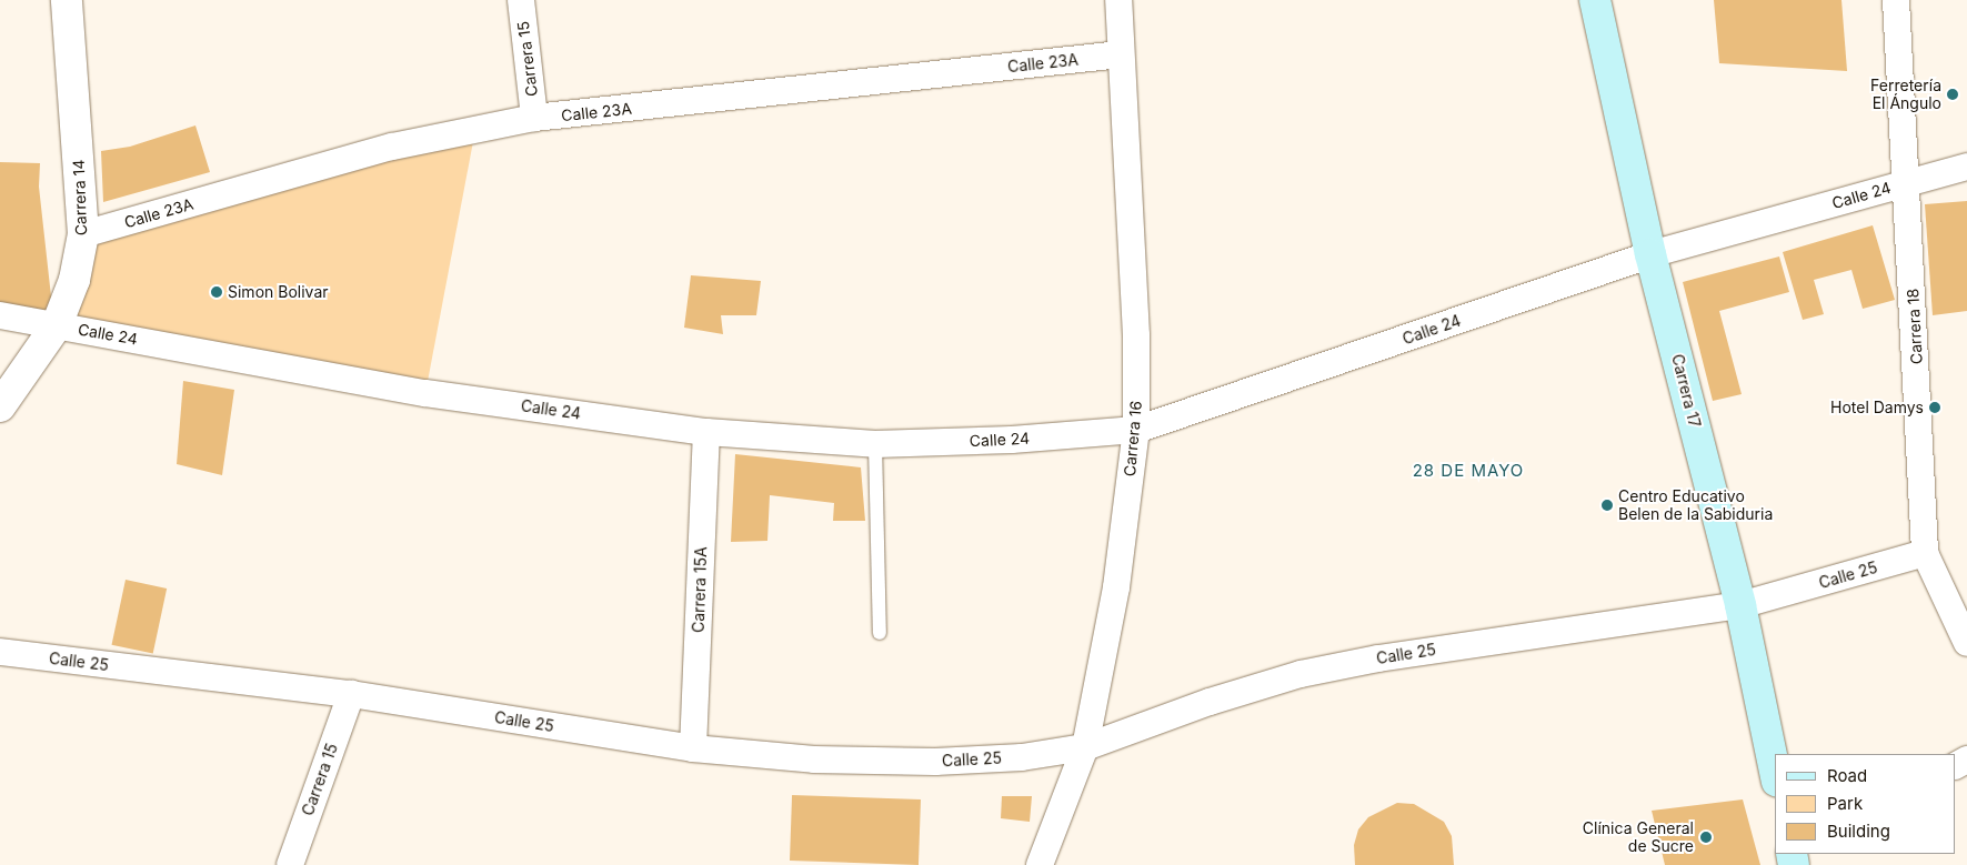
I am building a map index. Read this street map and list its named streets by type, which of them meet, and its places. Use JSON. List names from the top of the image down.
{
  "streets": {
    "main road": ["Carrera 17"],
    "street": [
      "Carrera 15",
      "Calle 23A",
      "Calle 24",
      "Carrera 14",
      "Carrera 18",
      "Carrera 16",
      "Calle 25",
      "Carrera 15A"
    ]
  },
  "crossings": [
    ["Carrera 15", "Calle 23A"],
    ["Carrera 15", "Calle 25"],
    ["Calle 23A", "Carrera 14"],
    ["Calle 23A", "Carrera 16"],
    ["Calle 24", "Carrera 14"],
    ["Calle 24", "Carrera 18"],
    ["Calle 24", "Carrera 17"],
    ["Calle 24", "Carrera 16"],
    ["Calle 24", "Carrera 15A"],
    ["Carrera 18", "Calle 25"],
    ["Carrera 17", "Calle 25"],
    ["Carrera 16", "Calle 25"],
    ["Calle 25", "Carrera 15A"]
  ],
  "districts": ["28 DE MAYO"],
  "places": [
    "Ferretería El Ángulo",
    "Simon Bolivar",
    "Hotel Damys",
    "Centro Educativo Belen de la Sabiduria",
    "Clínica General de Sucre"
  ],
  "legend": ["Road", "Park", "Building"]
}
